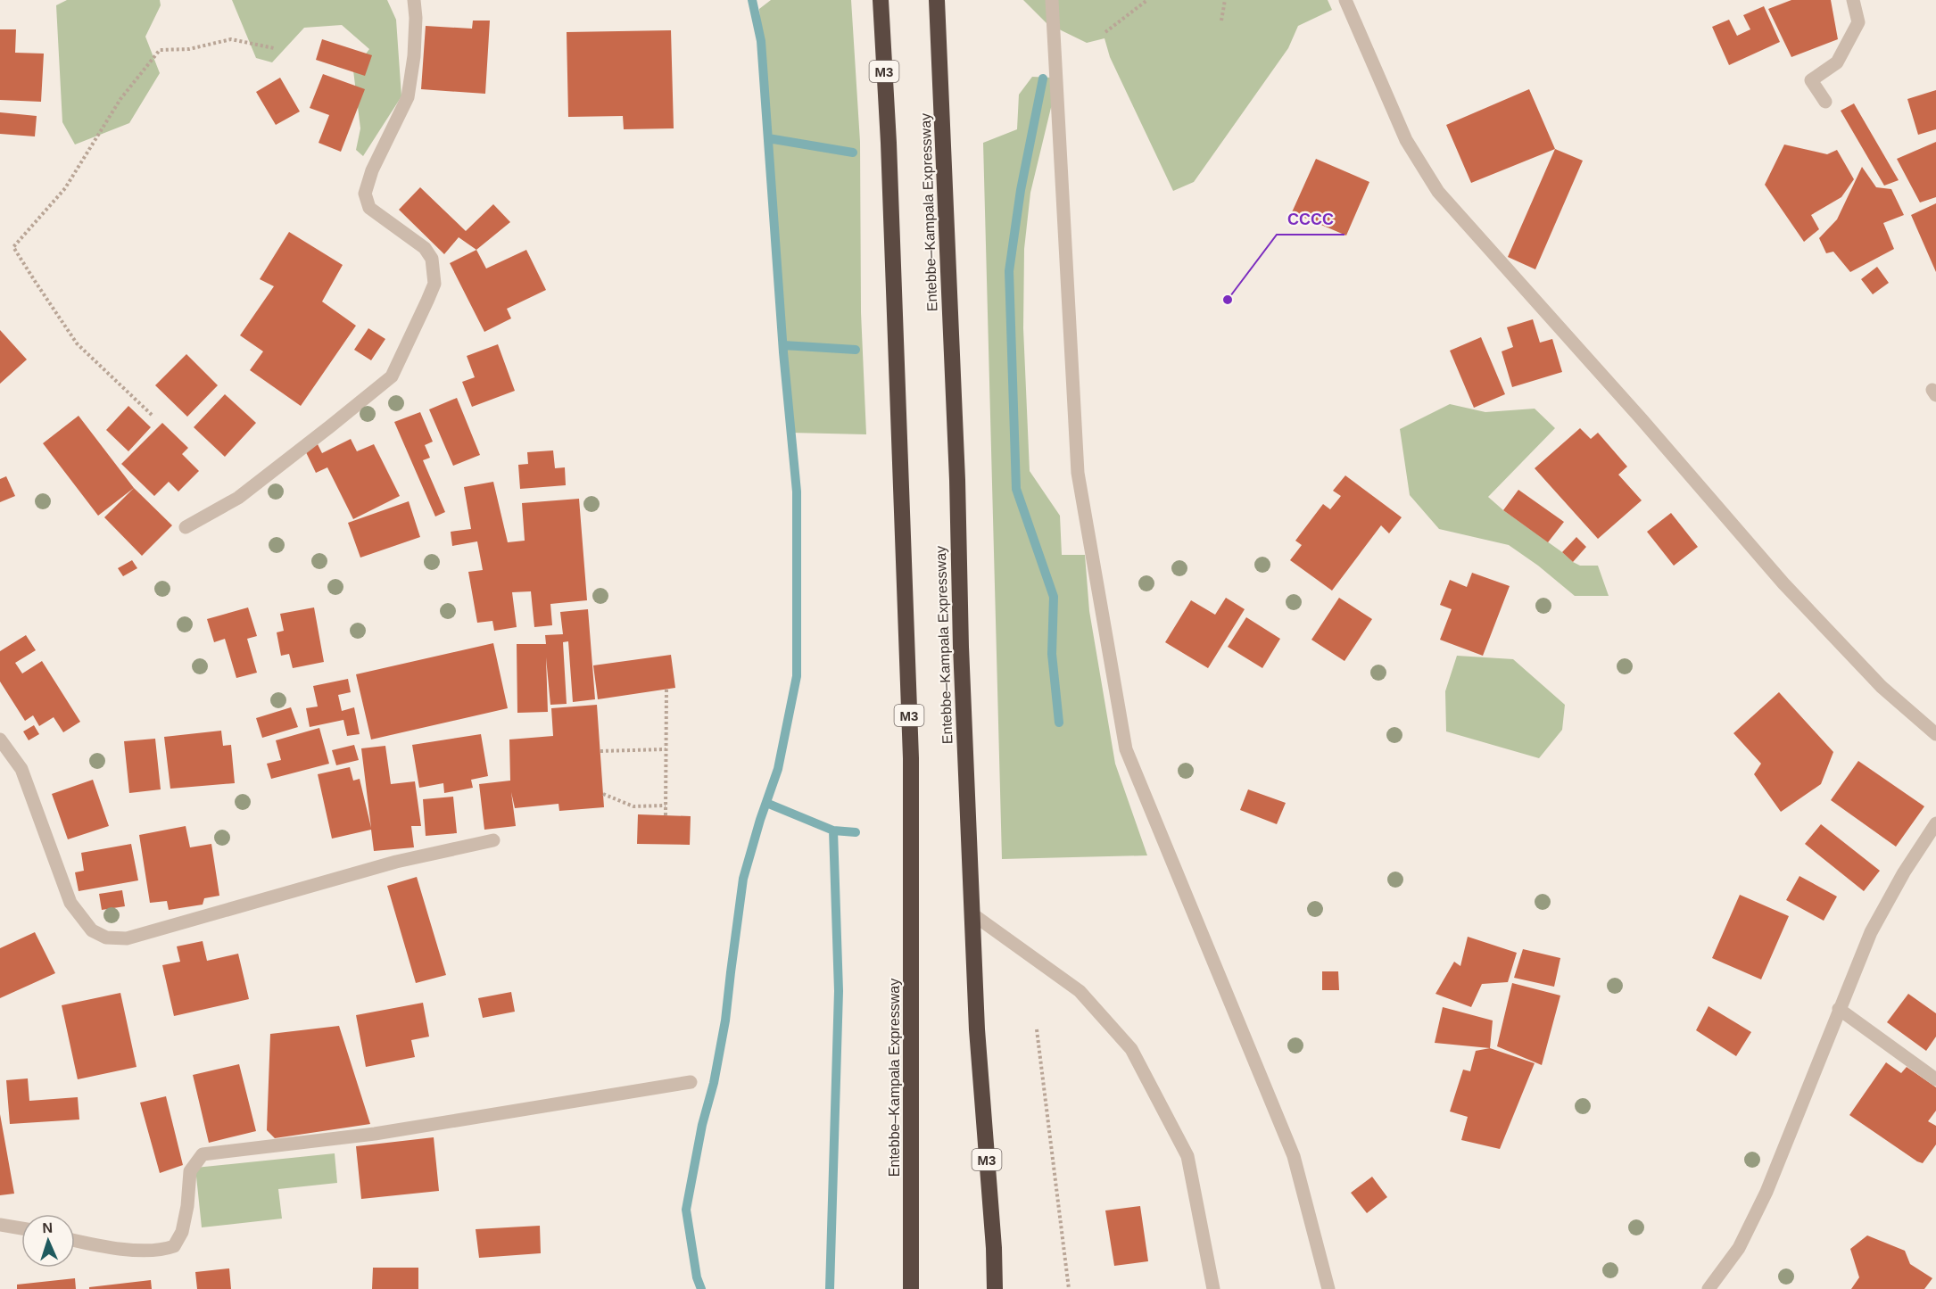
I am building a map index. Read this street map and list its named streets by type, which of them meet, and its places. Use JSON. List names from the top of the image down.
{
  "streets": {
    "highway": ["M3", "Entebbe–Kampala Expressway"]
  },
  "places": ["CCCC"],
  "north": "top"
}
